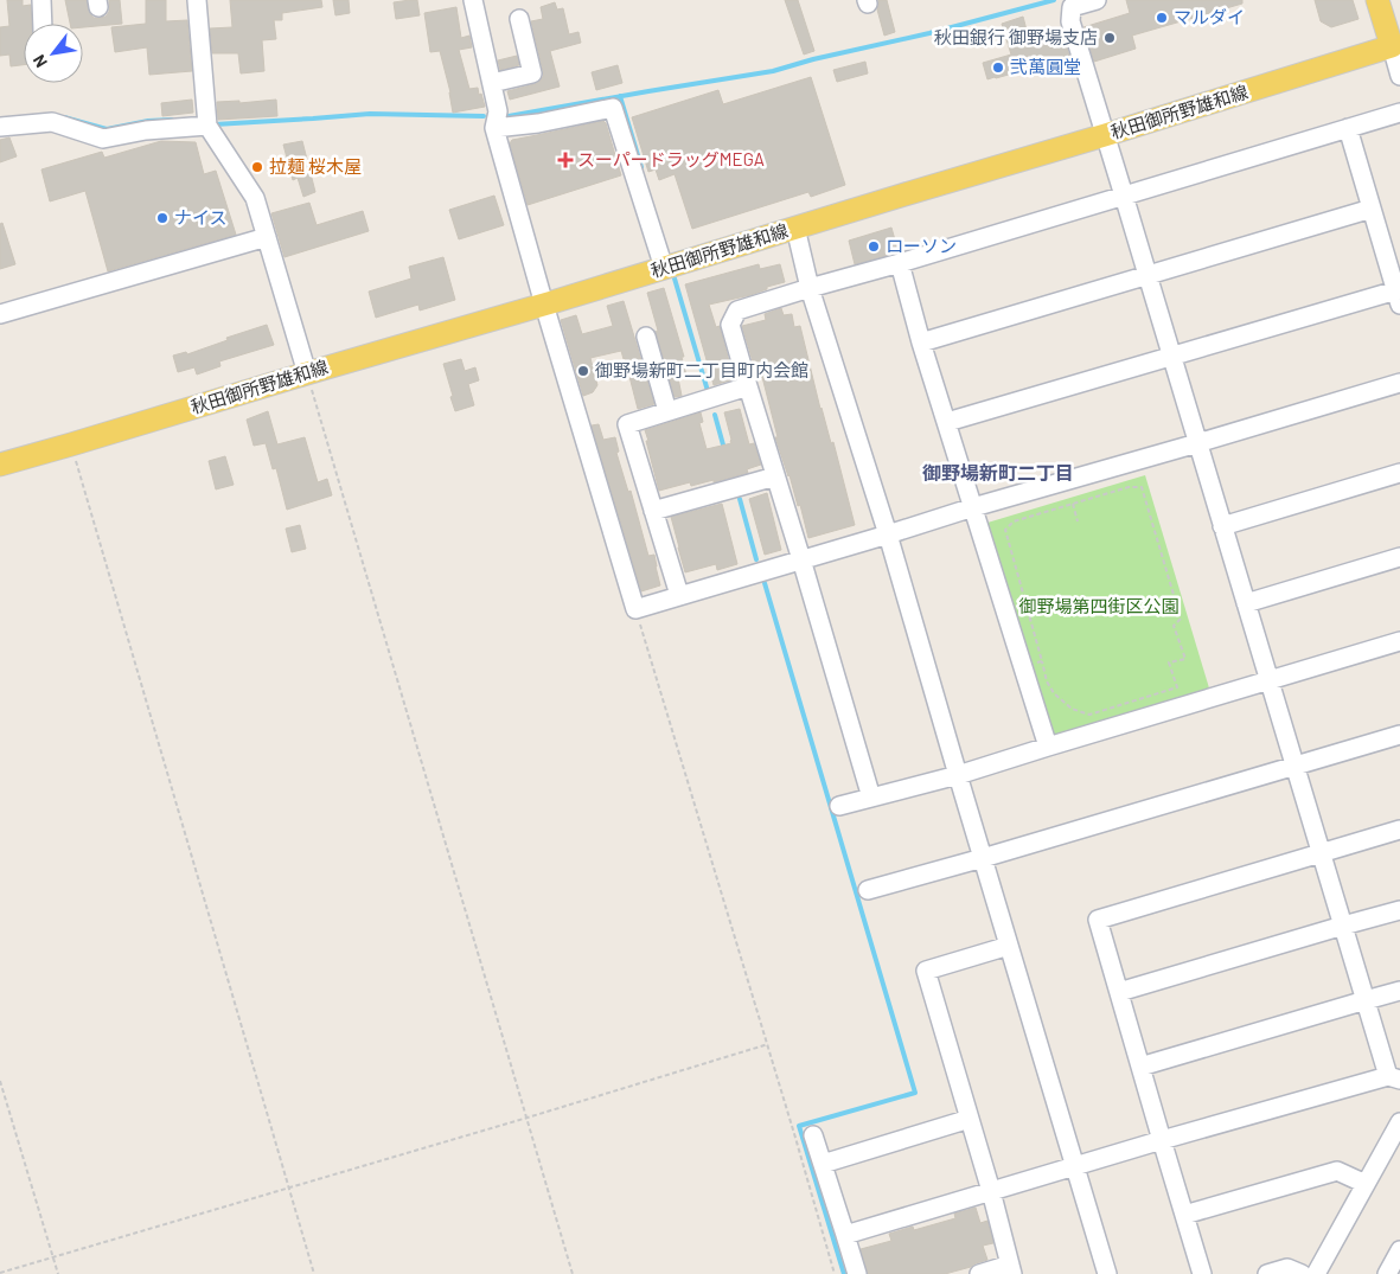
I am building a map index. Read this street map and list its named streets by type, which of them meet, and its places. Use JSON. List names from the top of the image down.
{
  "streets": {
    "main road": ["秋田御所野雄和線"]
  },
  "districts": ["御野場新町二丁目"],
  "parks": ["御野場第四街区公園"],
  "places": {
    "other": [
      "マルダイ",
      "秋田銀行 御野場支店",
      "弐萬圓堂",
      "拉麺 桜木屋",
      "ナイス",
      "ローソン",
      "御野場新町二丁目町内会館"
    ],
    "health": ["スーパードラッグMEGA"]
  },
  "north": "bottom left"
}
